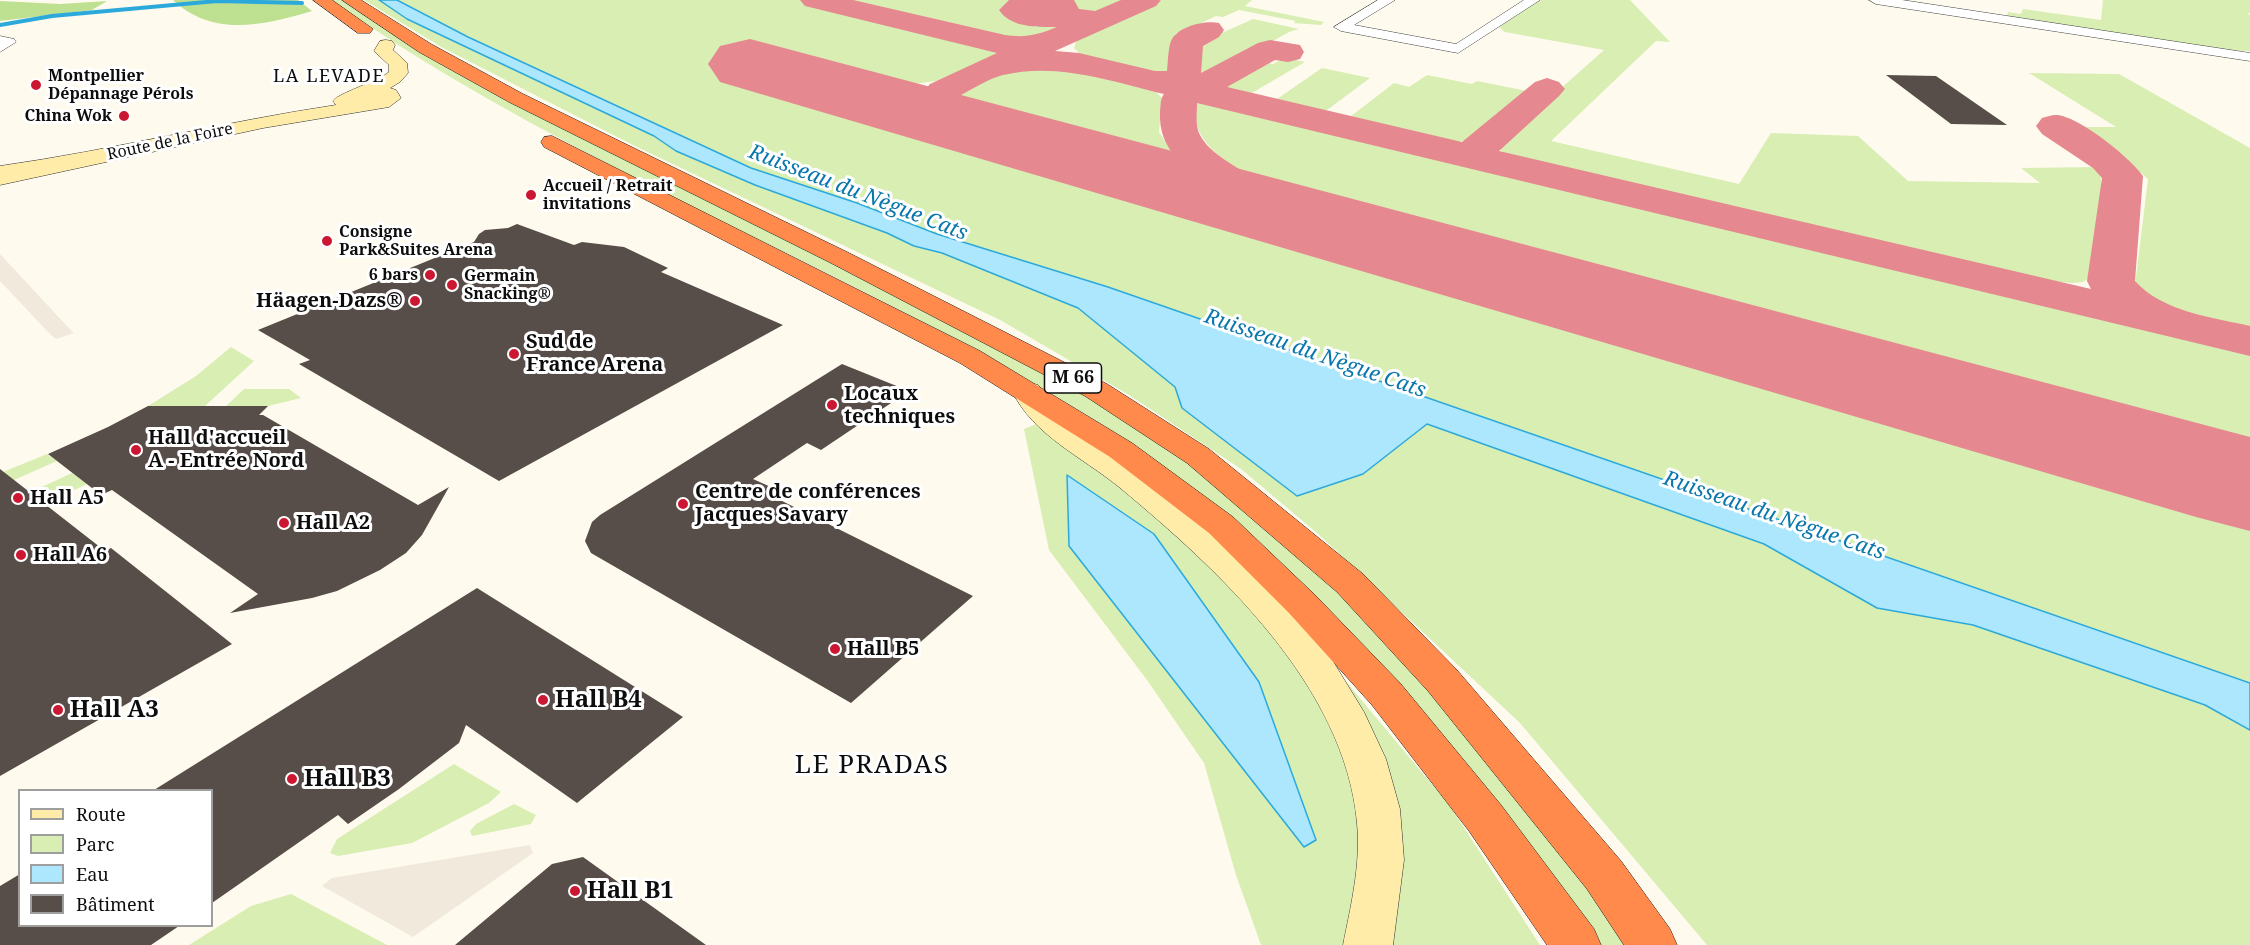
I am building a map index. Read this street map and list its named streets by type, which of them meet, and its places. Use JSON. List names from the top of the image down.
{
  "streets": {
    "highway": ["M 66"],
    "street": ["Route de la Foire"]
  },
  "crossings": [
    ["Route de la Foire", "M 66"]
  ],
  "districts": ["LA LEVADE", "LE PRADAS"],
  "water": ["Ruisseau du Nègue Cats"],
  "places": [
    "Montpellier Dépannage Pérols",
    "China Wok",
    "Accueil / Retrait invitations",
    "Consigne Park&Suites Arena",
    "6 bars",
    "Germain Snacking®",
    "Häagen-Dazs®",
    "Sud de France Arena",
    "Locaux techniques",
    "Hall d'accueil A - Entrée Nord",
    "Hall A5",
    "Centre de conférences Jacques Savary",
    "Hall A2",
    "Hall A6",
    "Hall B5",
    "Hall B4",
    "Hall A3",
    "Hall B3",
    "Hall B1"
  ],
  "legend": [
    "Route",
    "Parc",
    "Eau",
    "Bâtiment"
  ]
}
